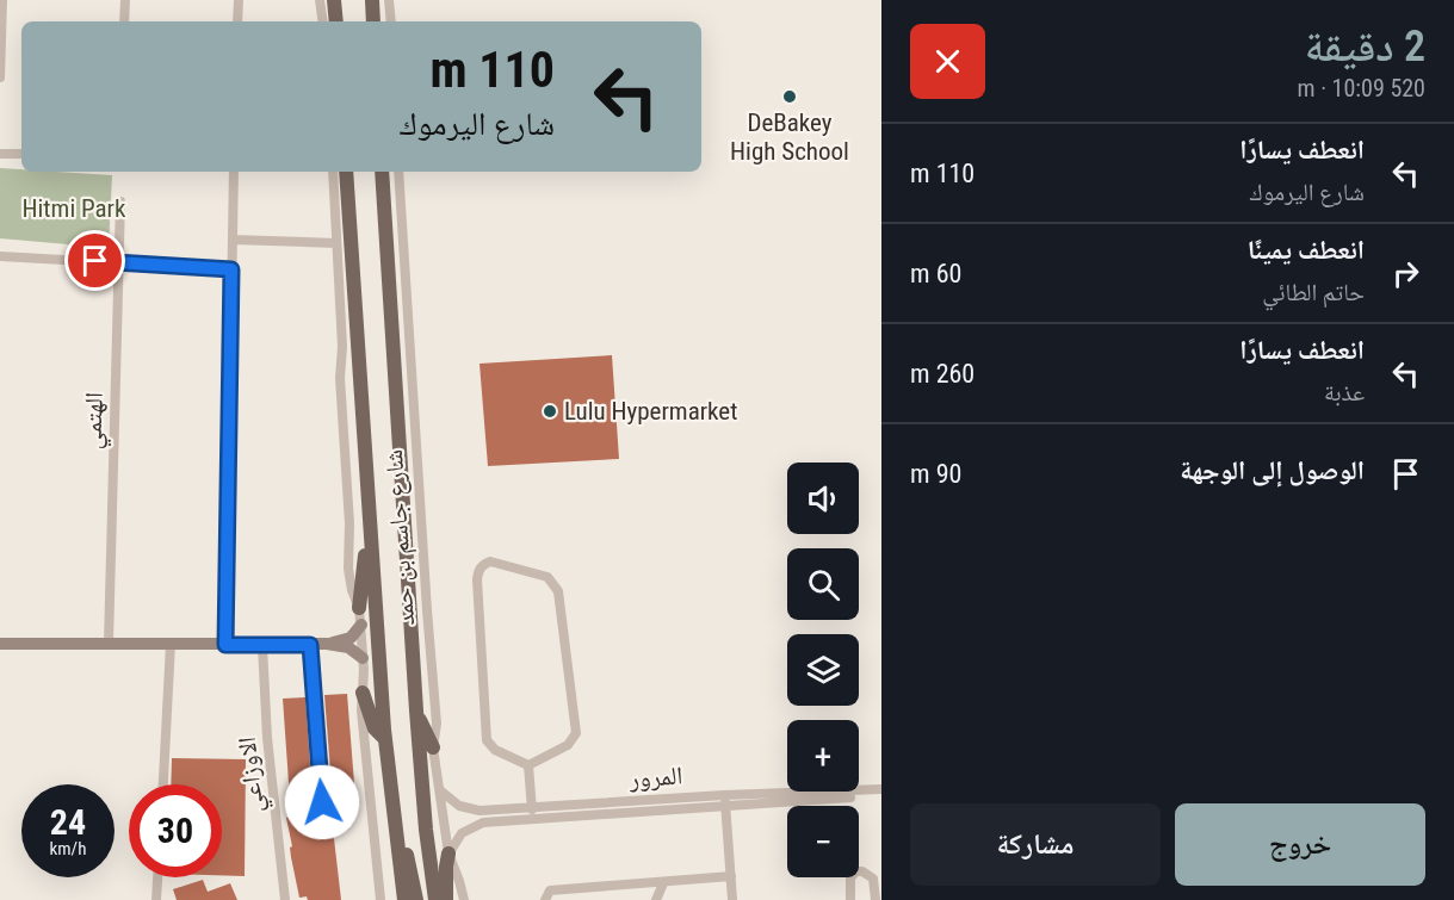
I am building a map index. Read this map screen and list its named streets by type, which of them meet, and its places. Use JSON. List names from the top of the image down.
{
  "streets": {
    "main road": ["شارع جاسم بن حمد"],
    "street": ["الهتمي", "الاوزاعي", "المرور"]
  },
  "crossings": [
    ["شارع جاسم بن حمد", "المرور"]
  ],
  "parks": ["Hitmi Park"],
  "places": ["DeBakey High School", "Lulu Hypermarket"],
  "page": {
    "heading": ["2 دقيقة", "520 m · 10:09"],
    "turn": ["110 m", "شارع اليرموك"],
    "list": [
      {
        "name": "انعطف يسارًا",
        "note": "شارع اليرموك",
        "value": "110 m"
      },
      {
        "name": "انعطف يمينًا",
        "note": "حاتم الطائي",
        "value": "60 m"
      },
      {
        "name": "انعطف يسارًا",
        "note": "عذبة",
        "value": "260 m"
      },
      {
        "name": "الوصول إلى الوجهة",
        "value": "90 m"
      }
    ],
    "map_buttons": ["+", "−"],
    "speed": "24 km/h",
    "limit": "30",
    "buttons": ["خروج", "مشاركة"]
  }
}
